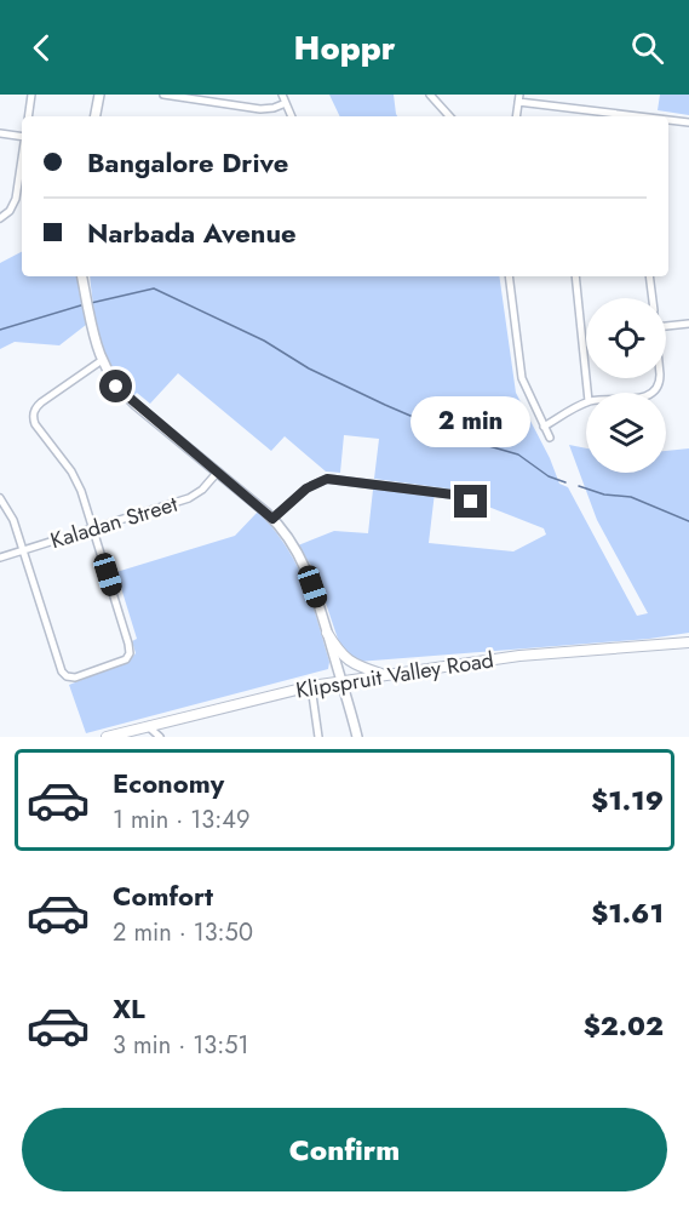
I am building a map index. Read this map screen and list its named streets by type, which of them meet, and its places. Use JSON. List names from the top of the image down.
{
  "streets": {
    "main road": ["Klipspruit Valley Road"],
    "street": ["Kaladan Street"]
  },
  "page": {
    "header": "Hoppr",
    "banner": ["Bangalore Drive", "Narbada Avenue"],
    "bubble": "2 min",
    "list": [
      {
        "name": "Economy",
        "note": "1 min · 13:49",
        "value": "$1.19"
      },
      {
        "name": "Comfort",
        "note": "2 min · 13:50",
        "value": "$1.61"
      },
      {
        "name": "XL",
        "note": "3 min · 13:51",
        "value": "$2.02"
      }
    ],
    "buttons": "Confirm"
  }
}
